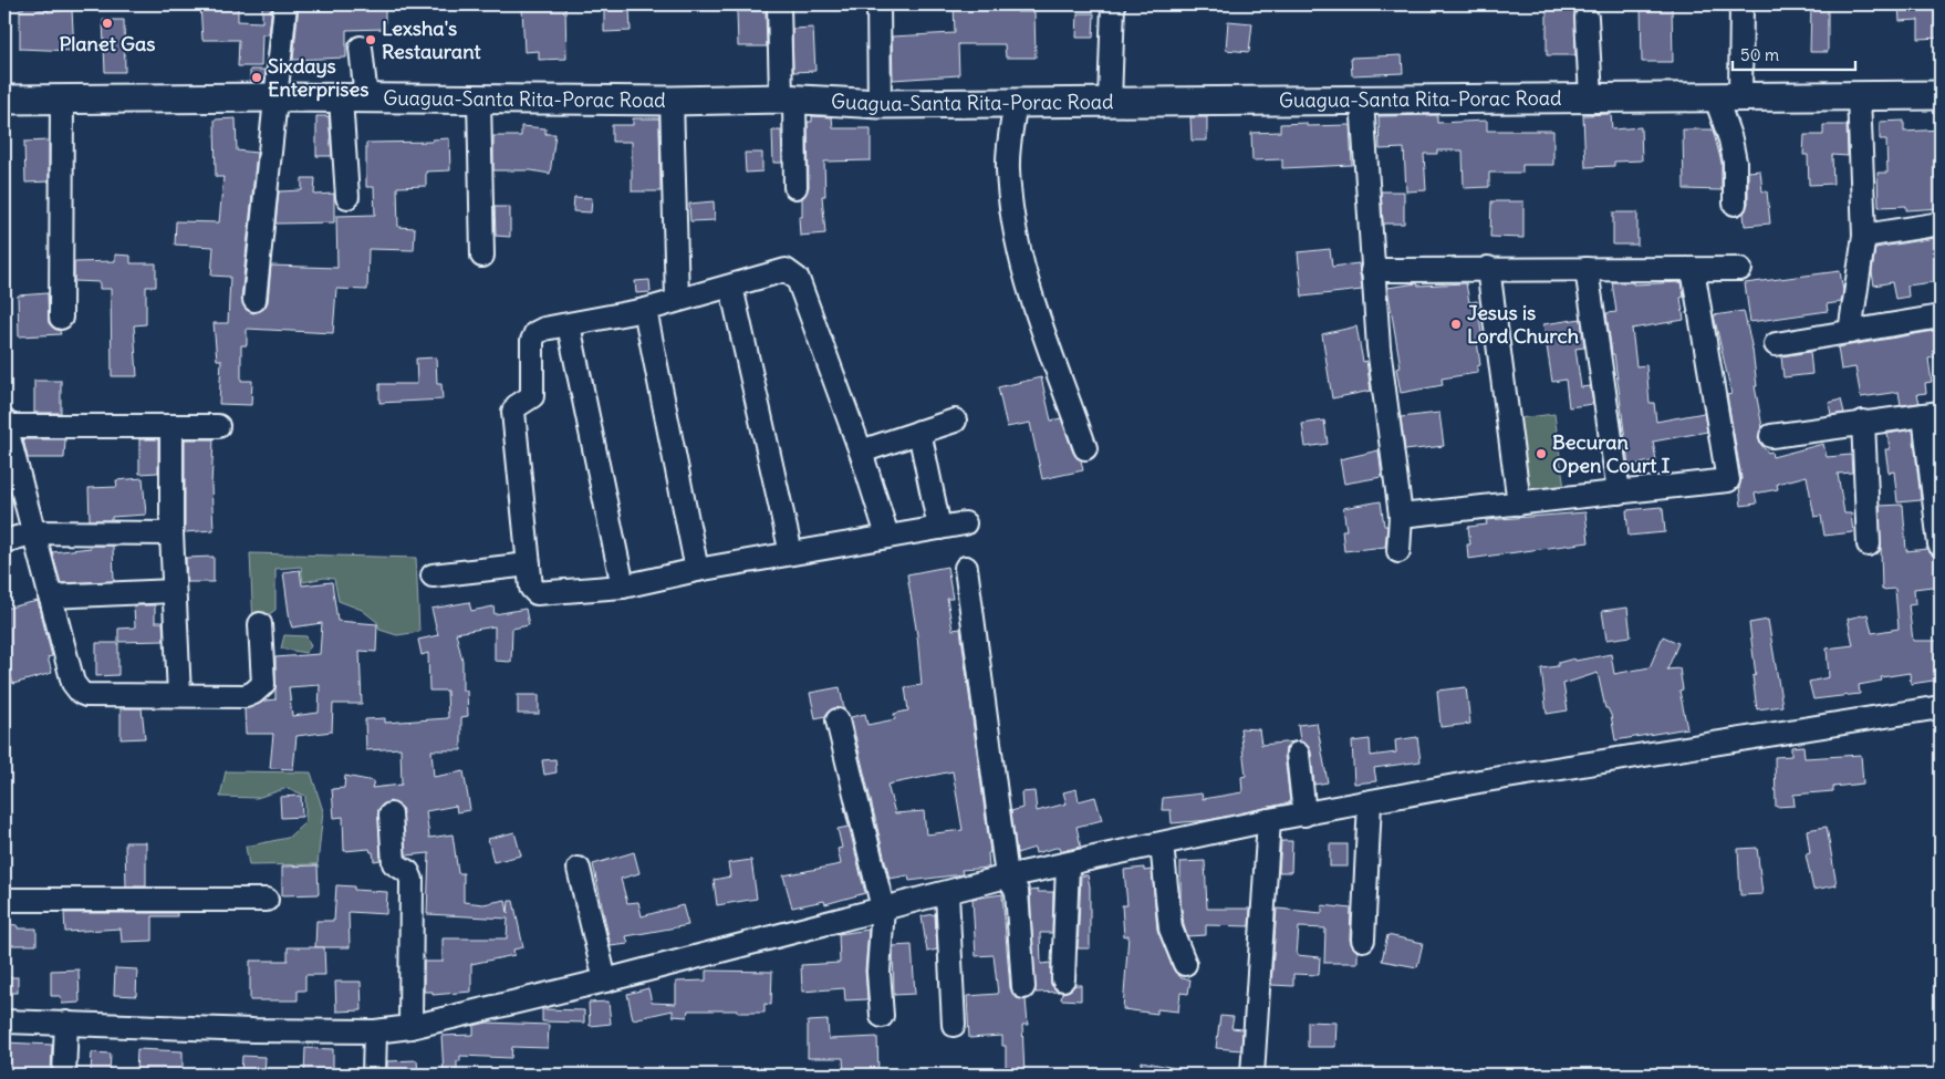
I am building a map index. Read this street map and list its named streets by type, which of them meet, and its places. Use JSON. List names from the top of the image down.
{
  "streets": {
    "main road": ["Guagua-Santa Rita-Porac Road"]
  },
  "places": [
    "Planet Gas",
    "Lexsha's Restaurant",
    "Sixdays Enterprises",
    "Jesus is Lord Church",
    "Becuran Open Court I"
  ],
  "scale_bar": "50 m"
}
